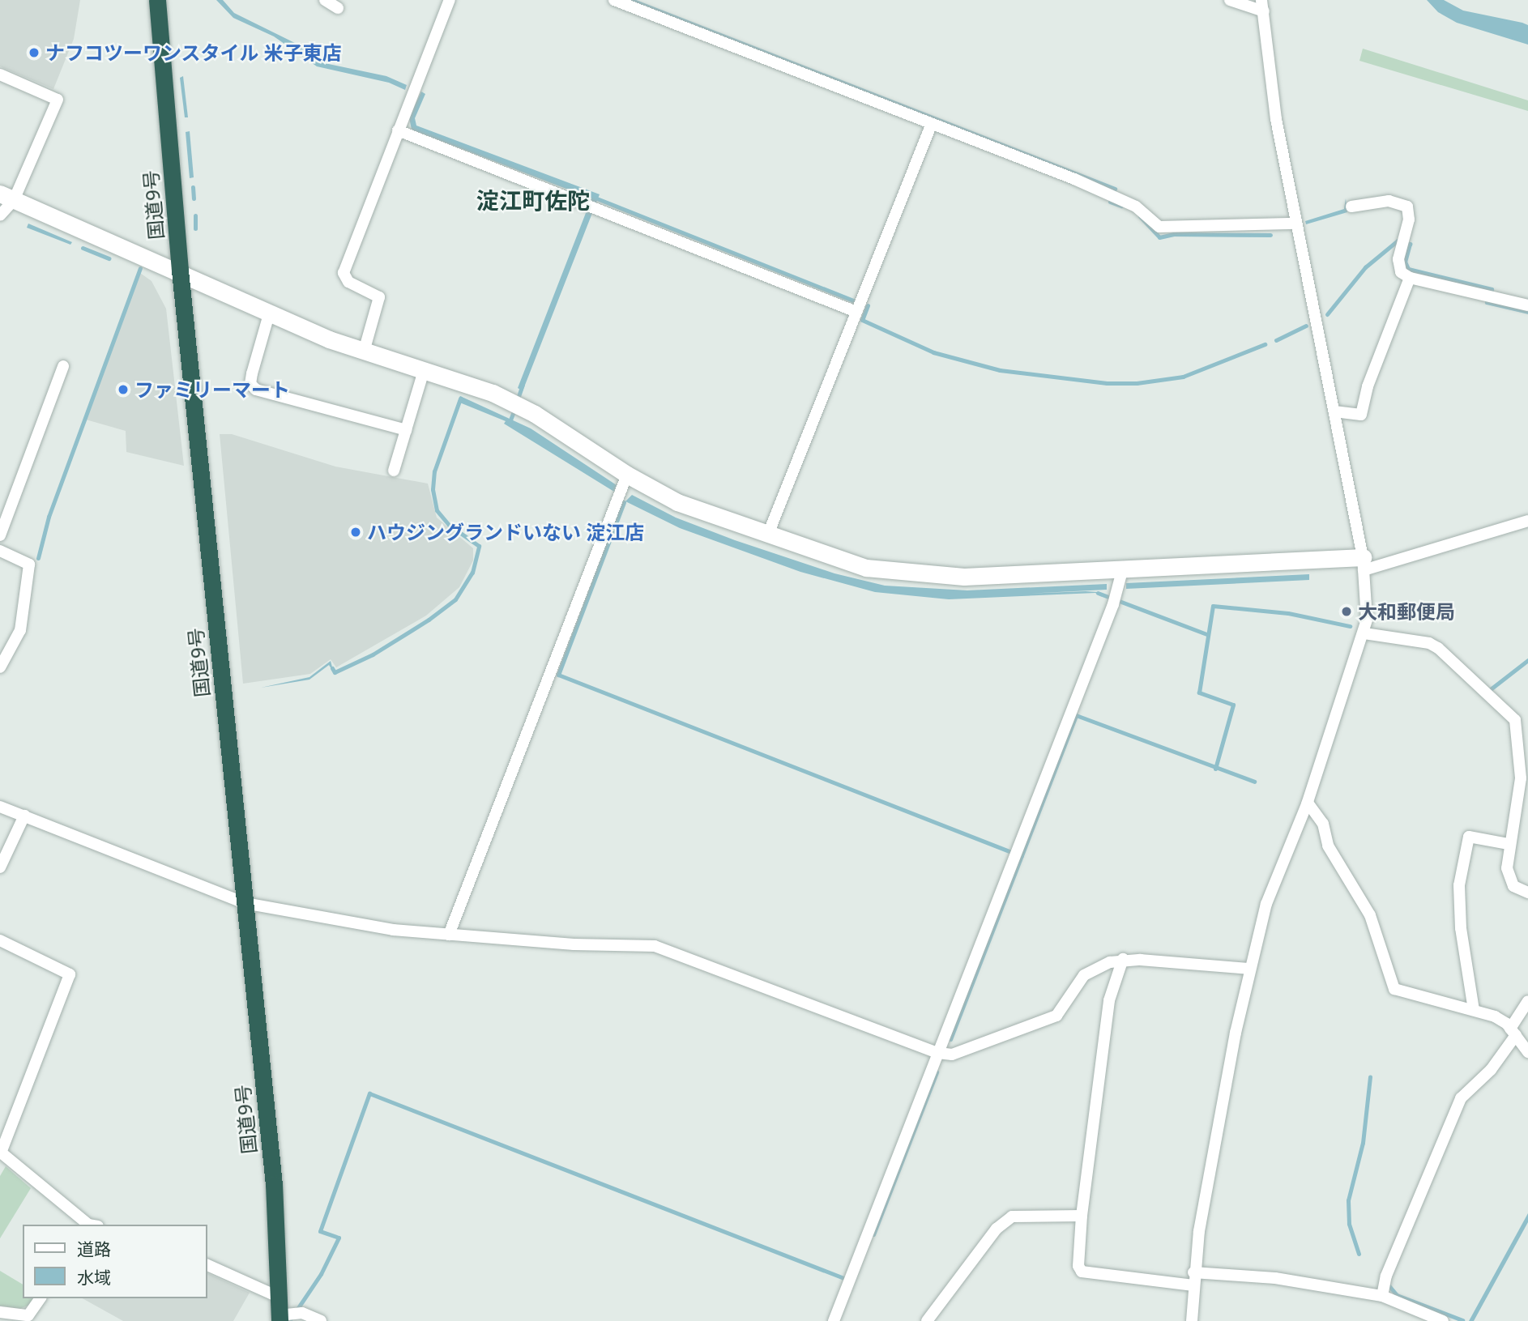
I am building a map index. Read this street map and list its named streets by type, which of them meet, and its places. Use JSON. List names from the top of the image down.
{
  "streets": {
    "highway": ["国道9号"]
  },
  "districts": ["淀江町佐陀"],
  "places": [
    "ナフコツーワンスタイル 米子東店",
    "ファミリーマート",
    "ハウジングランドいない 淀江店",
    "大和郵便局"
  ],
  "legend": ["道路", "水域"]
}
